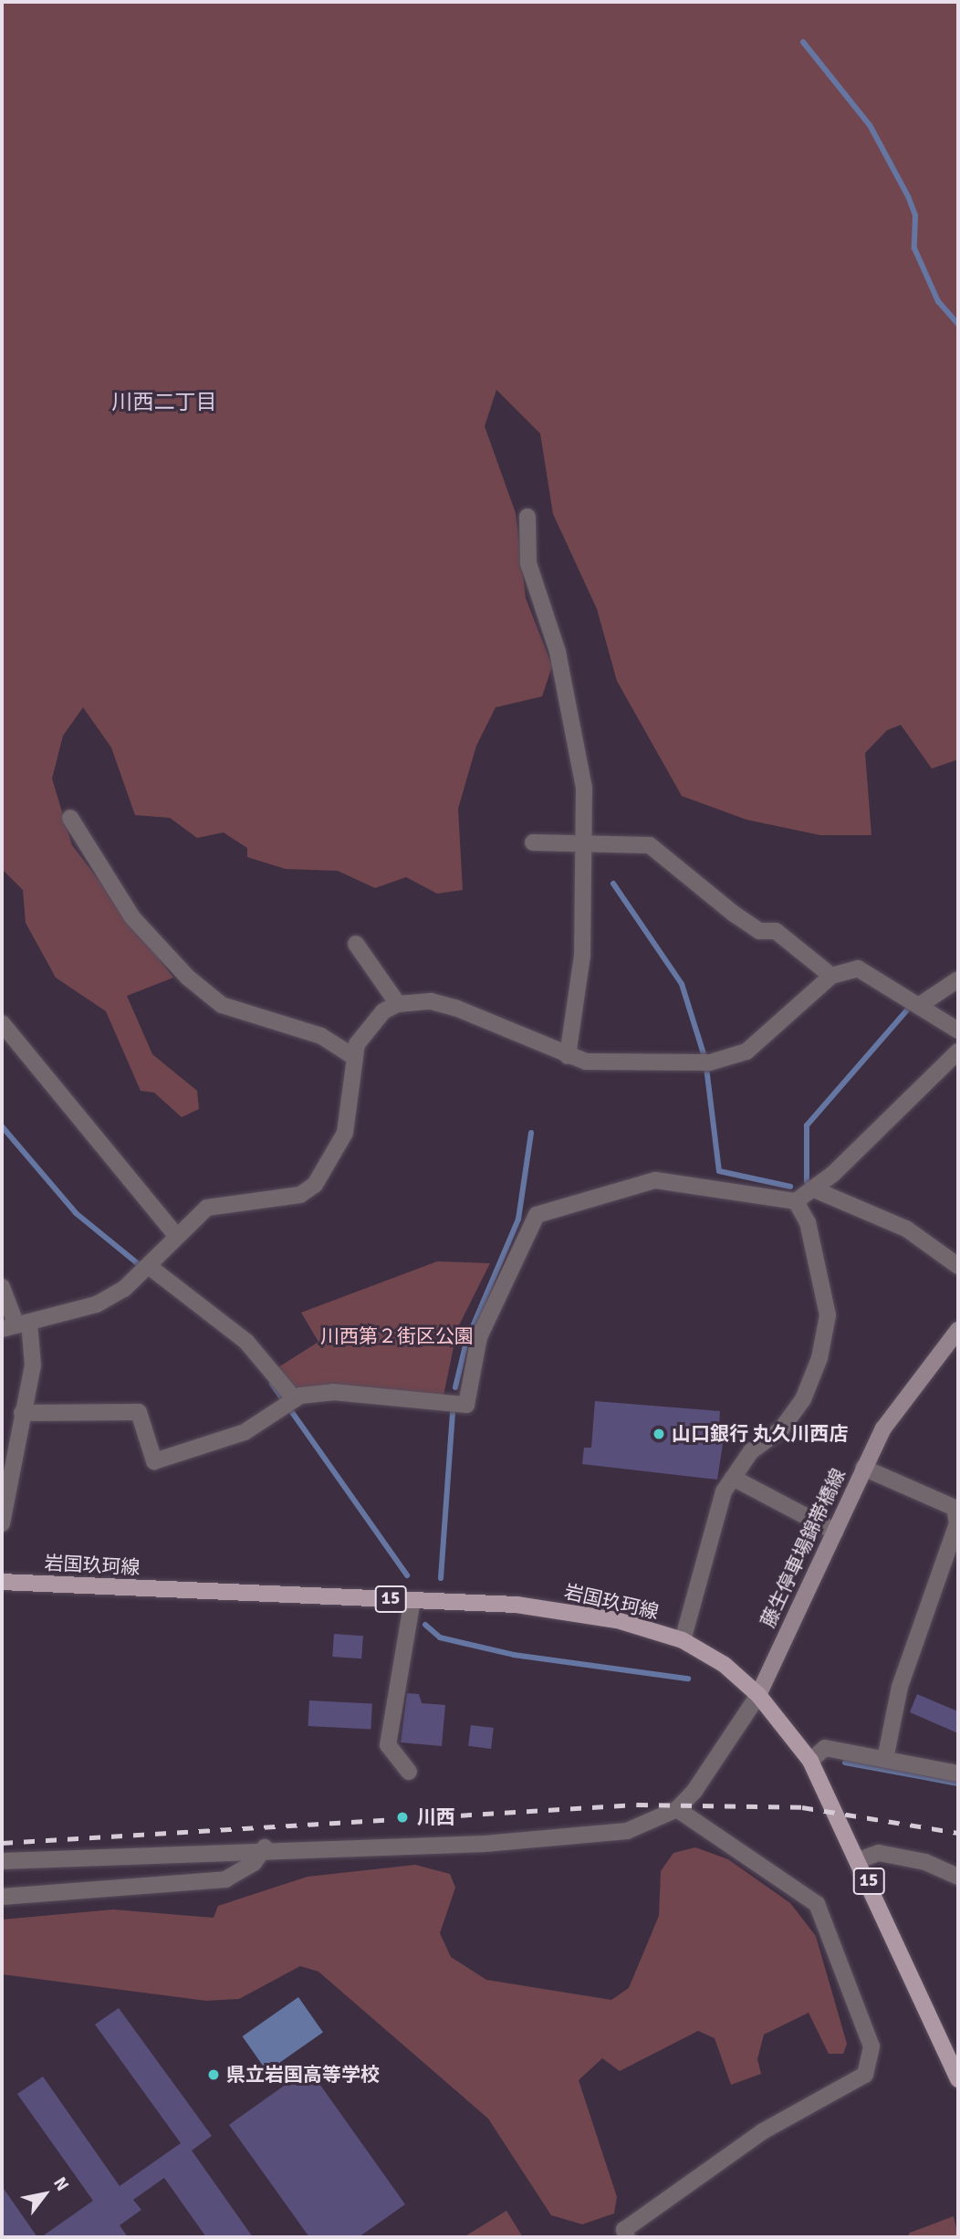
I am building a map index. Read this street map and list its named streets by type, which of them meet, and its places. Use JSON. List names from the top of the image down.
{
  "streets": {
    "main road": ["藤生停車場錦帯橋線", "岩国玖珂線", "15"]
  },
  "crossings": [
    ["藤生停車場錦帯橋線", "岩国玖珂線"]
  ],
  "districts": ["川西二丁目"],
  "parks": ["川西第２街区公園"],
  "places": ["山口銀行 丸久川西店", "川西", "県立岩国高等学校"],
  "north": "top right"
}
